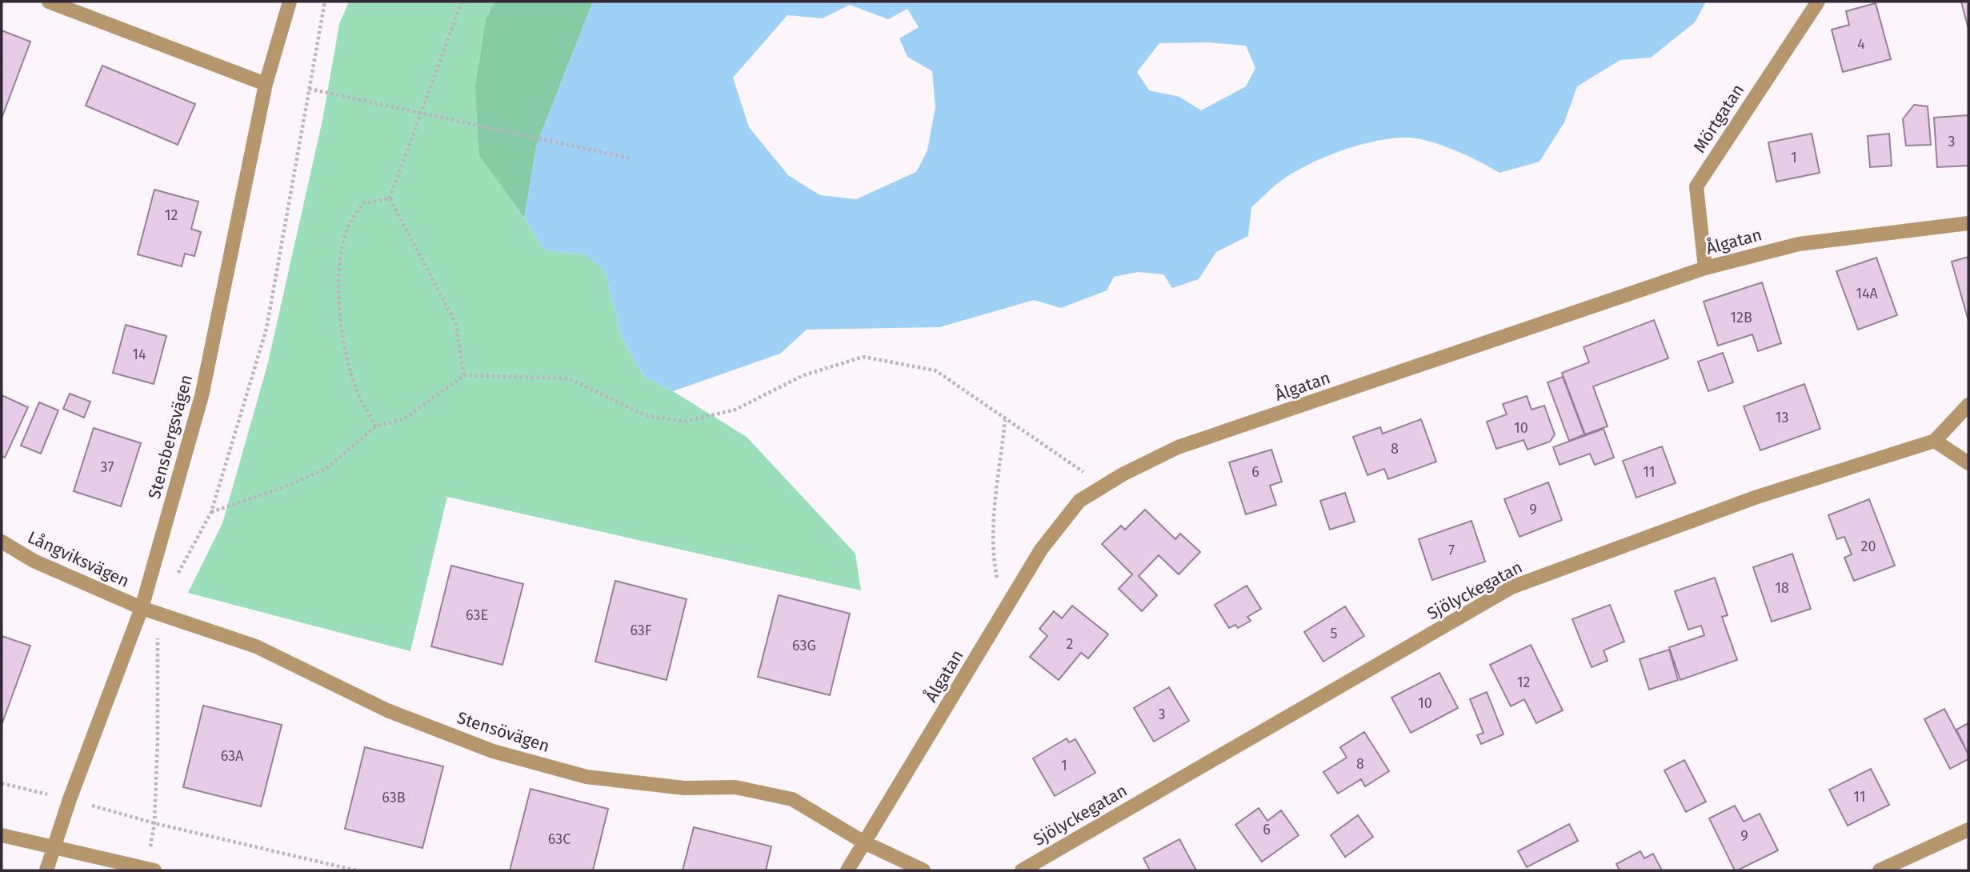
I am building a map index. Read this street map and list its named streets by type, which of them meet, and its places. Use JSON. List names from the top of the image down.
{
  "streets": {
    "street": [
      "Mörtgatan",
      "Ålgatan",
      "Stensbergsvägen",
      "Långviksvägen",
      "Sjölyckegatan",
      "Stensövägen"
    ]
  },
  "crossings": [
    ["Mörtgatan", "Ålgatan"],
    ["Ålgatan", "Stensövägen"],
    ["Stensbergsvägen", "Långviksvägen"],
    ["Stensbergsvägen", "Stensövägen"],
    ["Långviksvägen", "Stensövägen"]
  ],
  "house_numbers": [
    "4",
    "3",
    "1",
    "12",
    "14A",
    "12B",
    "14",
    "13",
    "10",
    "8",
    "37",
    "6",
    "11",
    "9",
    "20",
    "7",
    "18",
    "63E",
    "63F",
    "5",
    "2",
    "63G",
    "12",
    "10",
    "3",
    "63A",
    "8",
    "1",
    "11",
    "63B",
    "6",
    "9",
    "63C"
  ]
}
